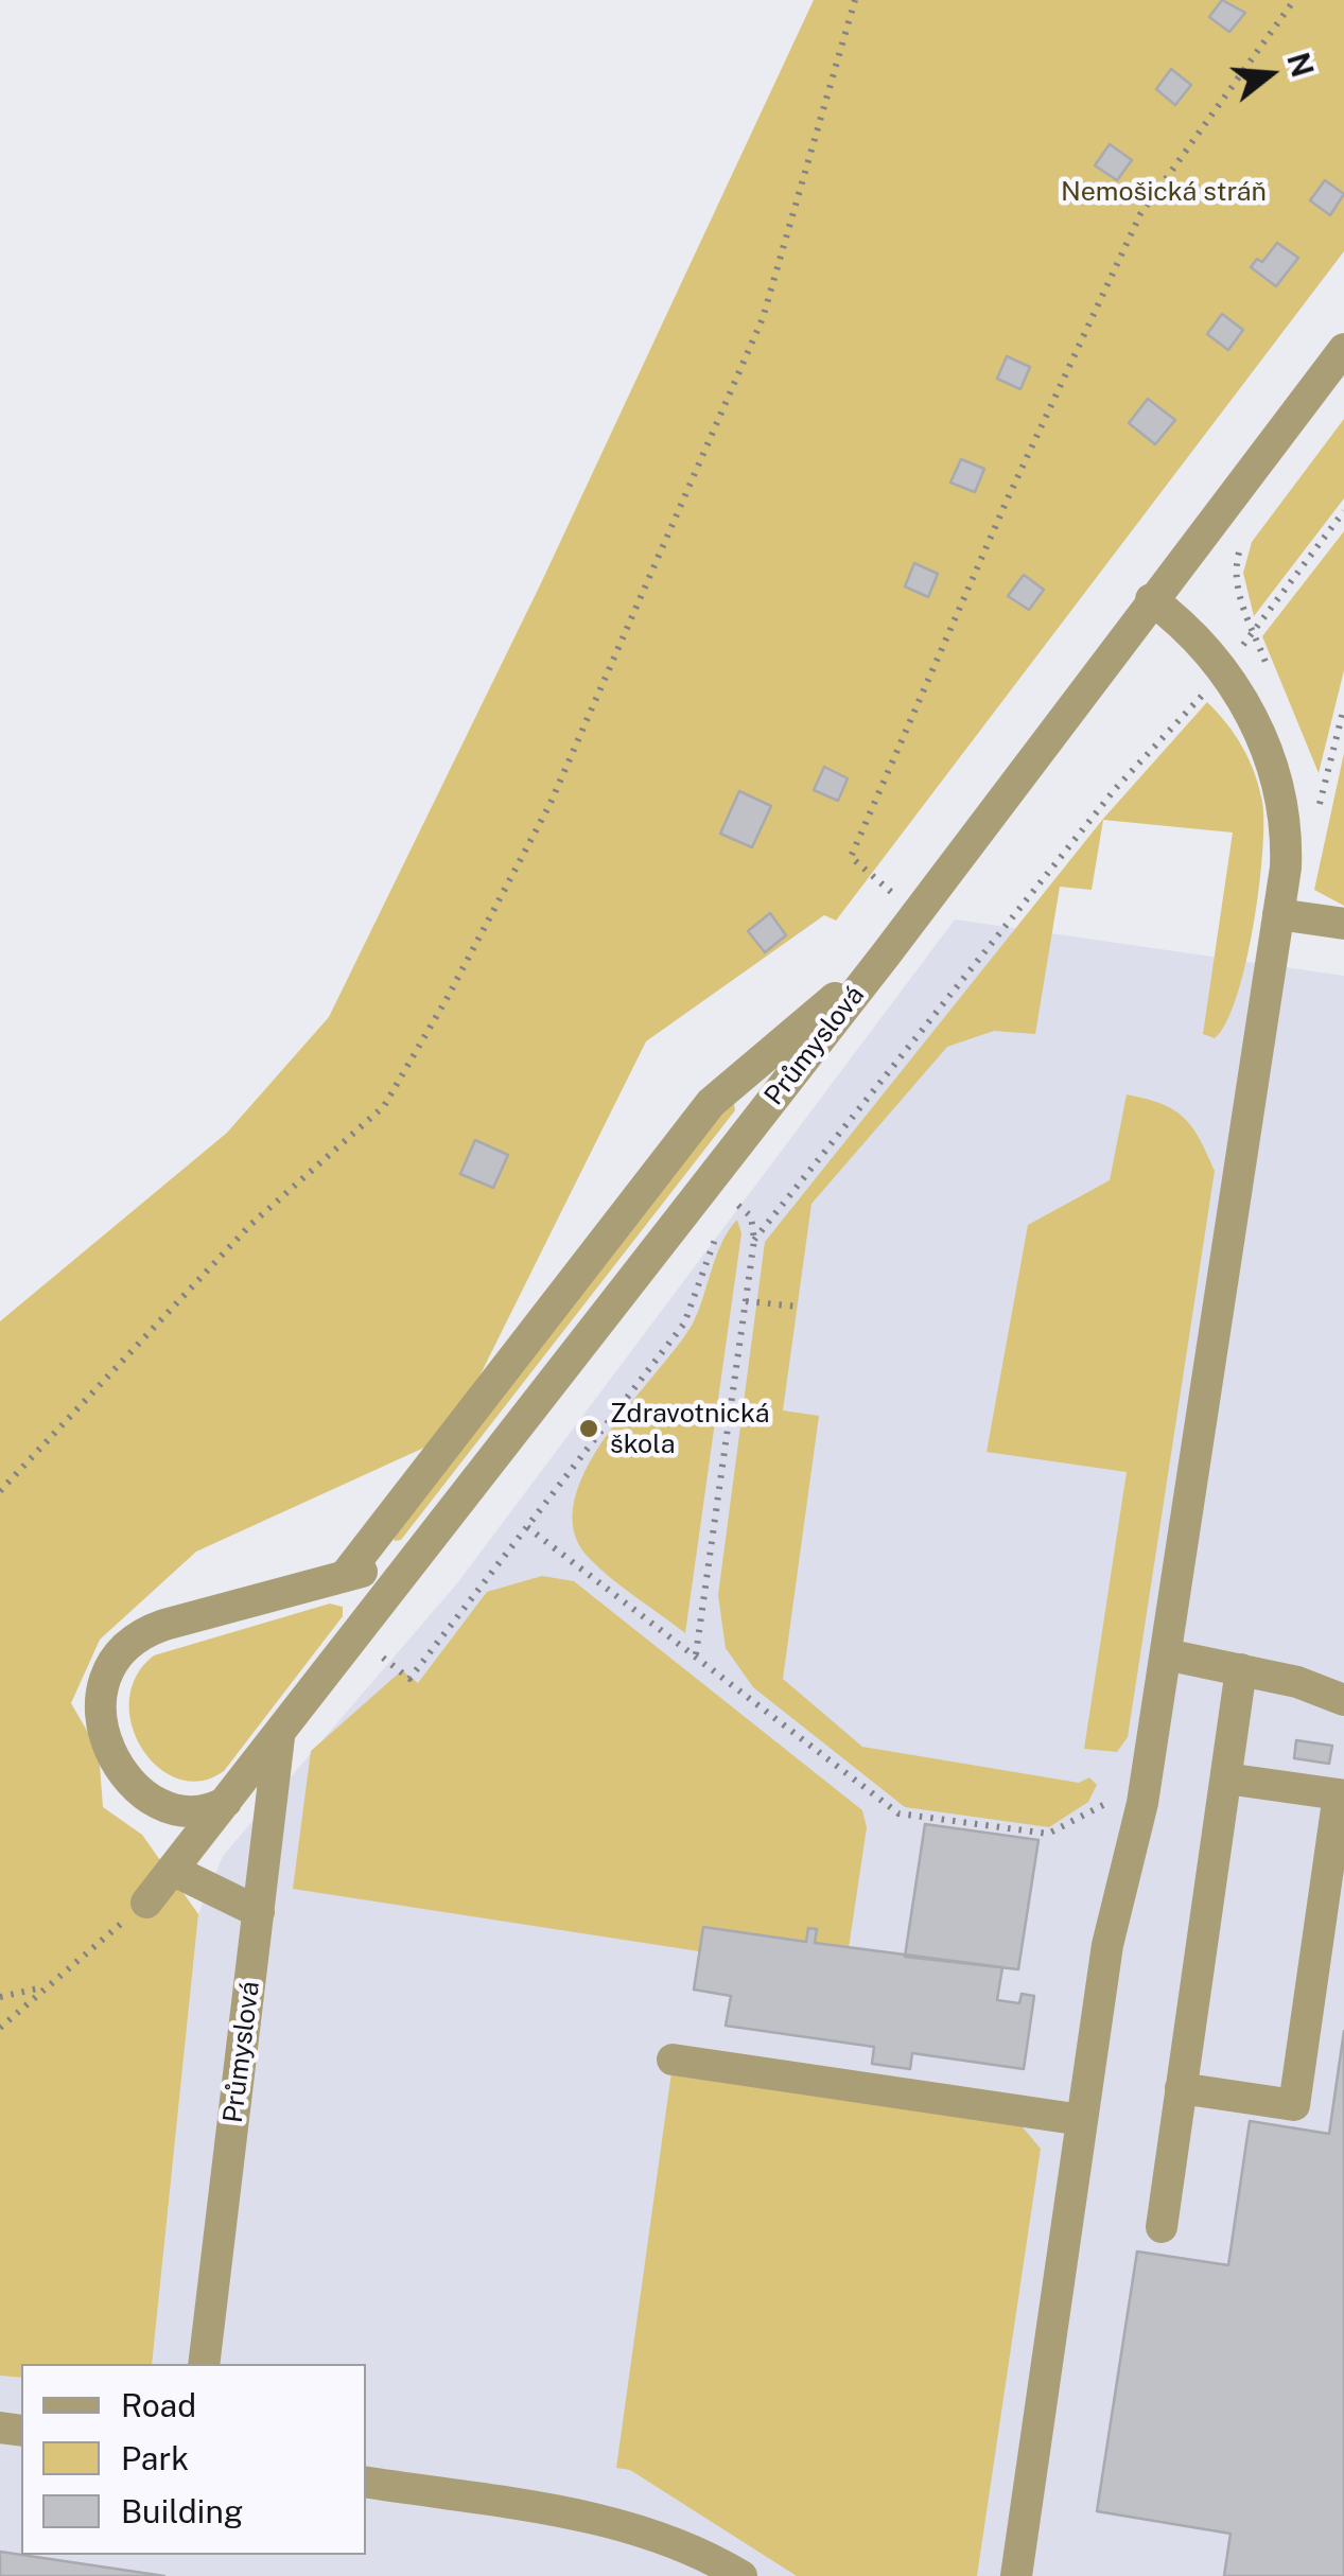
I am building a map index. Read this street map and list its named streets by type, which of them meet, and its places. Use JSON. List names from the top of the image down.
{
  "streets": {
    "street": ["Průmyslová"]
  },
  "parks": ["Nemošická stráň"],
  "places": ["Zdravotnická škola"],
  "legend": ["Road", "Park", "Building"],
  "north": "right"
}
